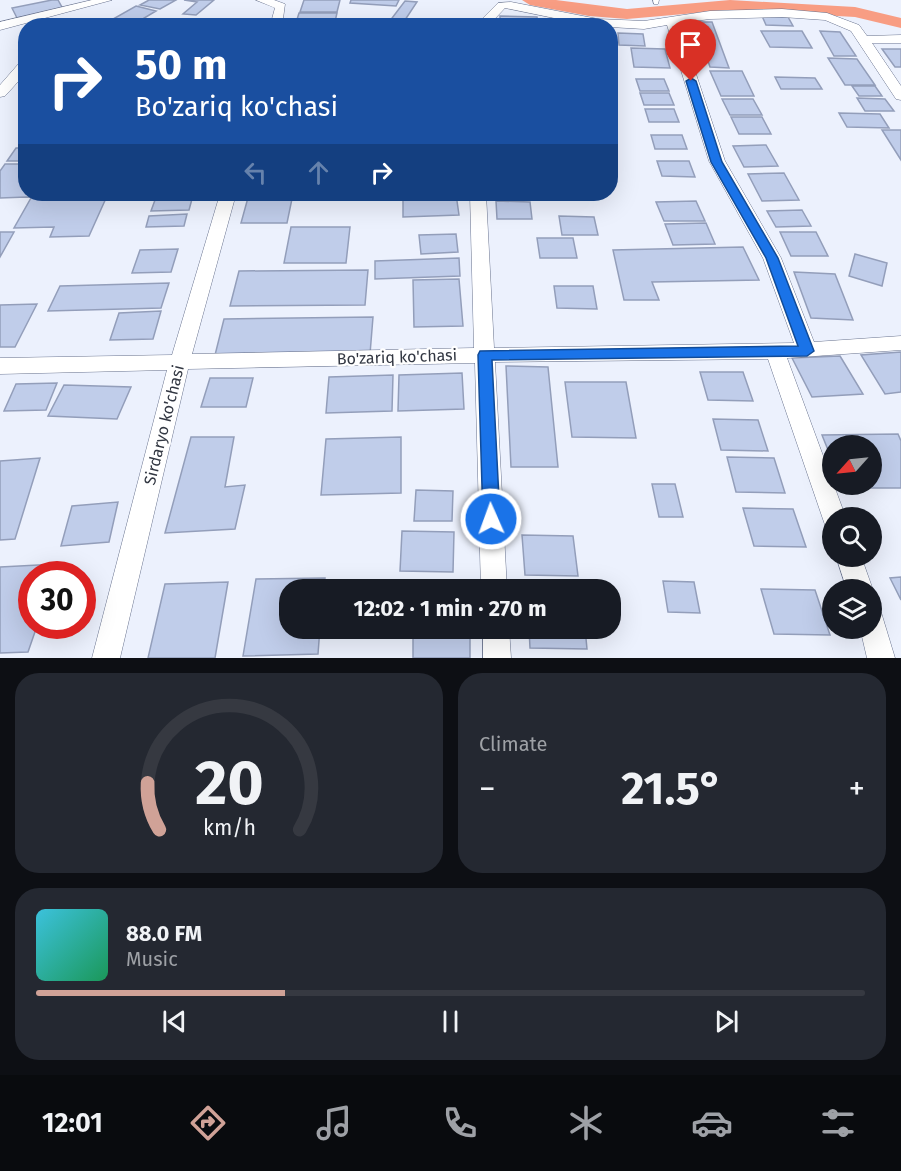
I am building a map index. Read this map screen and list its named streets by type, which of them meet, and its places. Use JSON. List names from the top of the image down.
{
  "streets": {
    "street": ["Bo'zariq ko'chasi", "Sirdaryo ko'chasi"]
  },
  "crossings": [
    ["Bo'zariq ko'chasi", "Sirdaryo ko'chasi"]
  ],
  "north": "bottom left",
  "page": {
    "turn": ["50 m", "Bo'zariq ko'chasi"],
    "limit": "30",
    "trip": "12:02 · 1 min · 270 m",
    "tile": "Climate",
    "heat": ["−", "21.5°", "+"],
    "song": ["88.0 FM", "Music"],
    "tabs": "12:01",
    "gauge": ["20", "km/h"]
  }
}
